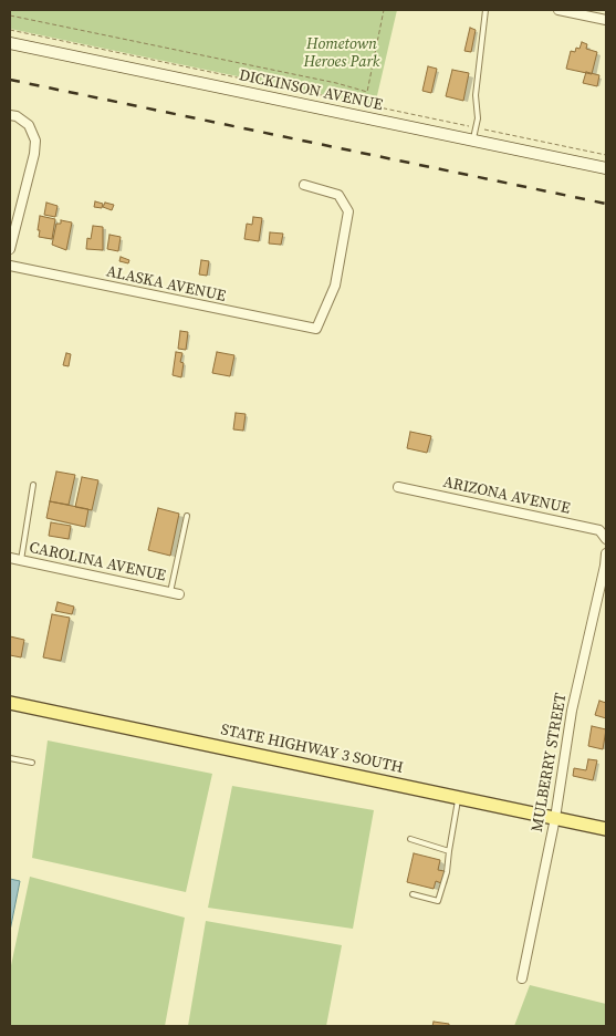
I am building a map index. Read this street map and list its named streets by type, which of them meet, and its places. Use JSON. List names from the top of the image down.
{
  "streets": {
    "main road": ["STATE HIGHWAY 3 SOUTH"],
    "street": [
      "DICKINSON AVENUE",
      "ALASKA AVENUE",
      "ARIZONA AVENUE",
      "CAROLINA AVENUE",
      "MULBERRY STREET"
    ]
  },
  "crossings": [
    ["STATE HIGHWAY 3 SOUTH", "MULBERRY STREET"]
  ],
  "parks": ["Hometown Heroes Park"]
}
